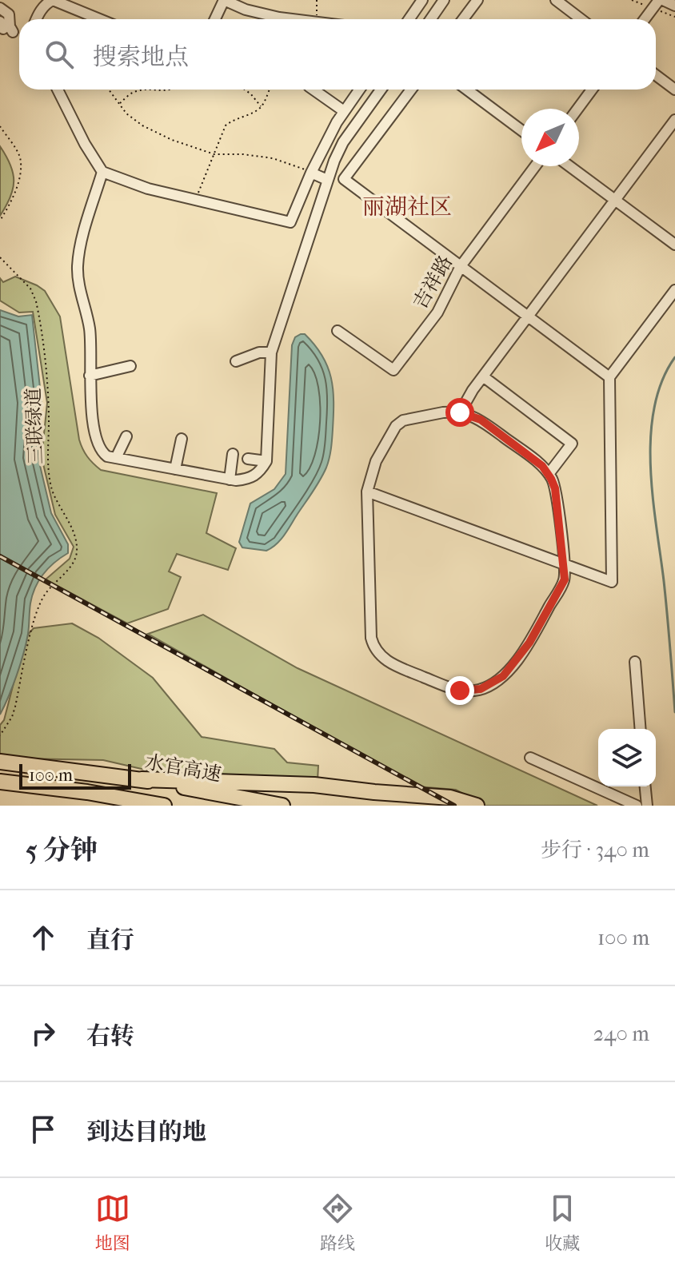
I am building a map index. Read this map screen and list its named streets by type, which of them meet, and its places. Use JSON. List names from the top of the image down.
{
  "streets": {
    "highway": ["水官高速"],
    "street": ["吉祥路"],
    "path": ["三联绿道"]
  },
  "districts": ["丽湖社区"],
  "scale_bar": "100 m",
  "north": "bottom left",
  "page": {
    "search": "搜索地点",
    "scale": "100 m",
    "heading": ["5 分钟", "步行 · 340 m"],
    "list": [
      ["直行", "100 m"],
      ["右转", "240 m"],
      "到达目的地"
    ],
    "nav": ["地图", "路线", "收藏"]
  }
}
